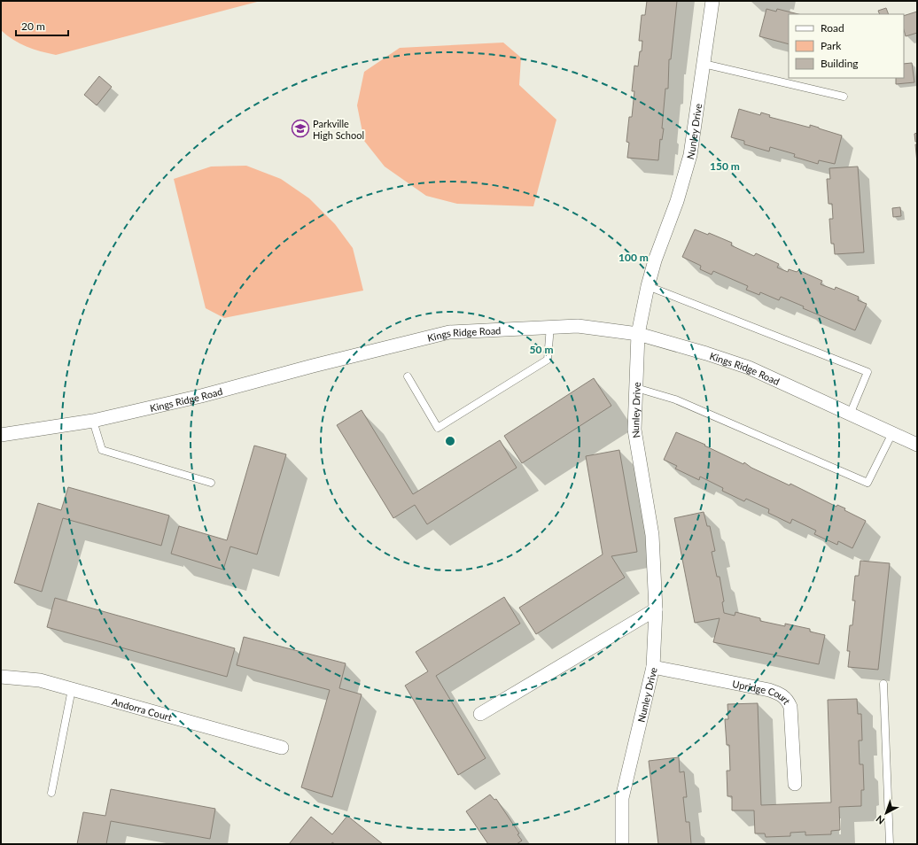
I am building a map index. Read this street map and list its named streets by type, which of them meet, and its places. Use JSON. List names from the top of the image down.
{
  "streets": {
    "street": [
      "Nunley Drive",
      "Kings Ridge Road",
      "Upridge Court",
      "Andorra Court"
    ]
  },
  "crossings": [
    ["Nunley Drive", "Kings Ridge Road"],
    ["Nunley Drive", "Upridge Court"]
  ],
  "places": {
    "school or university": ["Parkville High School"]
  },
  "legend": ["Road", "Park", "Building"],
  "scale_bar": "20 m",
  "north": "bottom left",
  "rings": ["150 m", "100 m", "50 m"]
}
